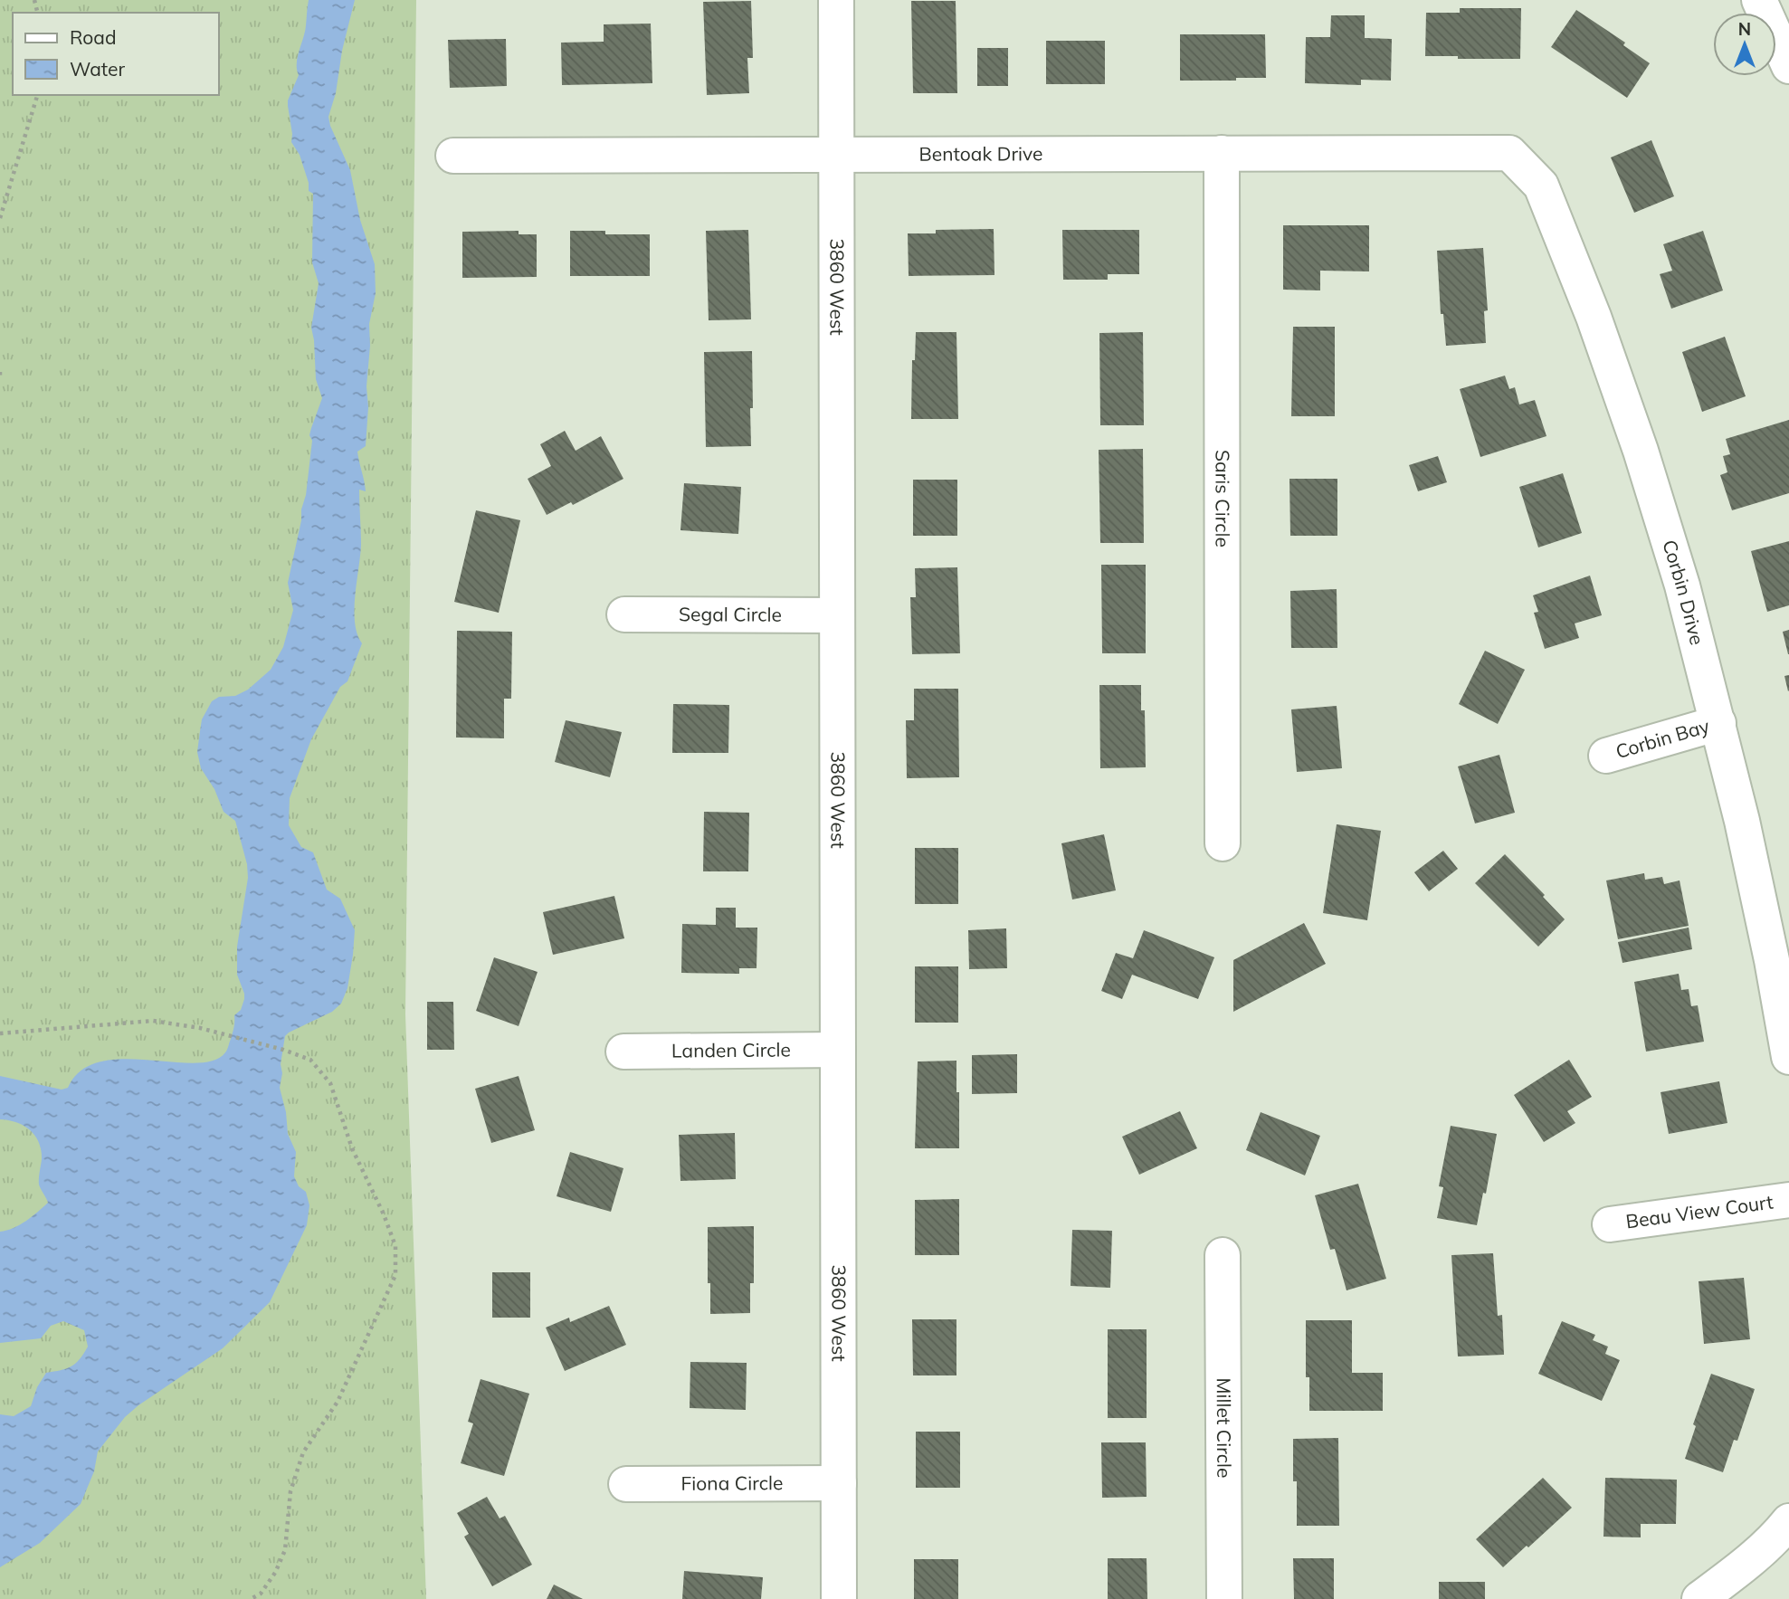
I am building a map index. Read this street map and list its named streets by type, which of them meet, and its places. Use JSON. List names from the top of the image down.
{
  "streets": {
    "main road": [
      "Bentoak Drive",
      "3860 West",
      "Saris Circle",
      "Corbin Drive",
      "Segal Circle",
      "Corbin Bay",
      "Landen Circle",
      "Beau View Court",
      "Millet Circle",
      "Fiona Circle"
    ]
  },
  "crossings": [
    ["Bentoak Drive", "3860 West"],
    ["Bentoak Drive", "Saris Circle"],
    ["Bentoak Drive", "Corbin Drive"],
    ["3860 West", "Segal Circle"],
    ["3860 West", "Landen Circle"],
    ["3860 West", "Fiona Circle"],
    ["Corbin Drive", "Corbin Bay"]
  ],
  "legend": ["Road", "Water"],
  "north": "top"
}
